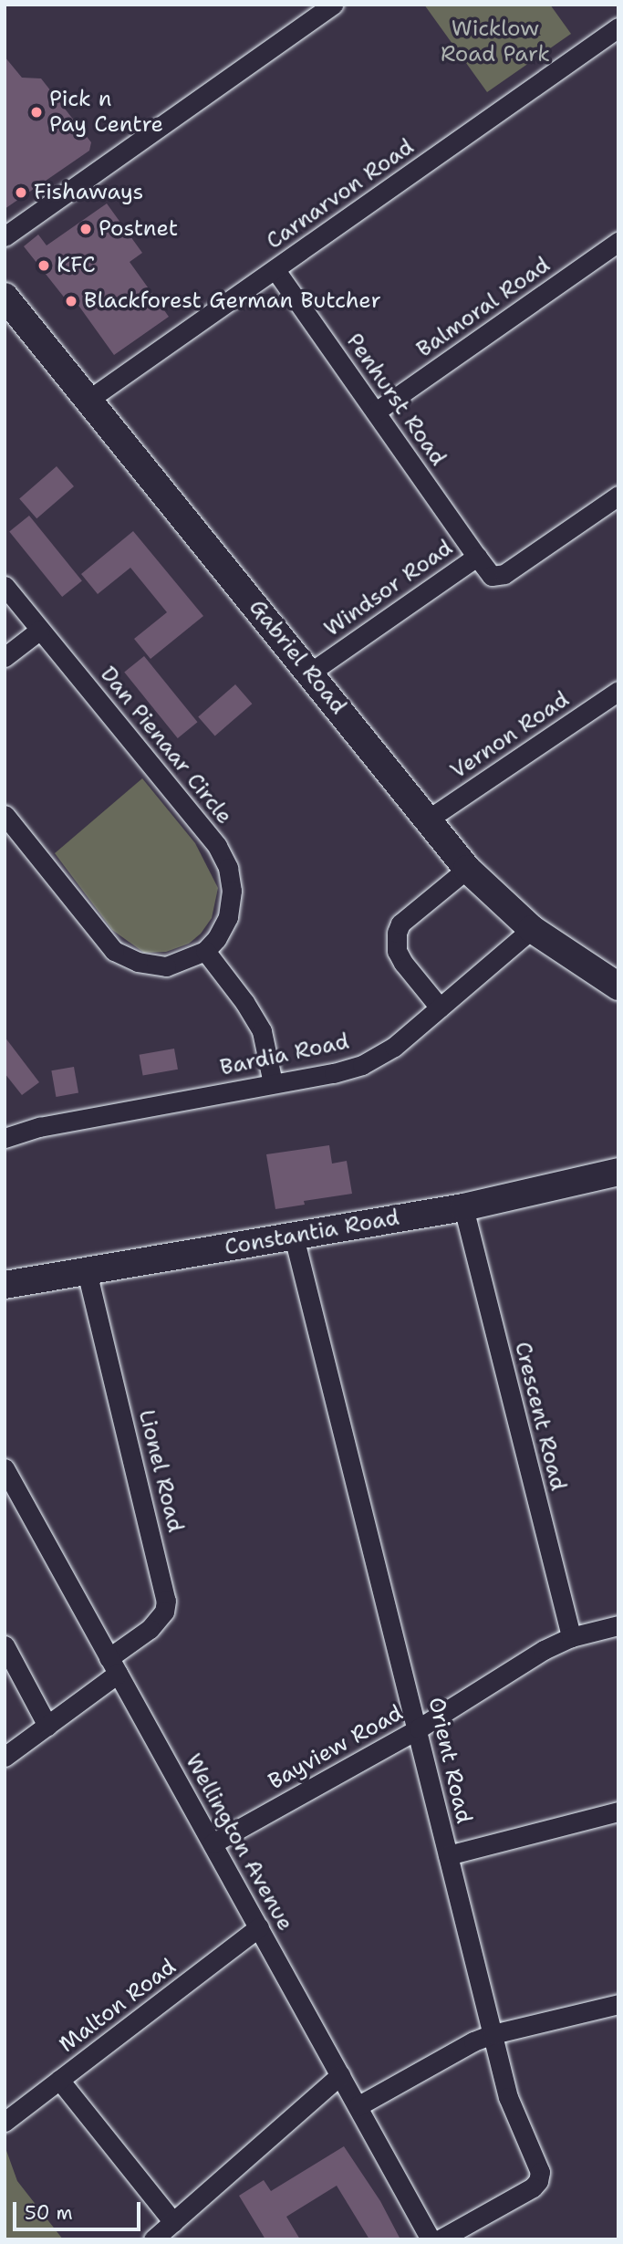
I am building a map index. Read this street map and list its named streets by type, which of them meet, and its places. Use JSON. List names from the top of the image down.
{
  "streets": {
    "street": [
      "Carnarvon Road",
      "Balmoral Road",
      "Penhurst Road",
      "Windsor Road",
      "Gabriel Road",
      "Vernon Road",
      "Dan Pienaar Circle",
      "Bardia Road",
      "Constantia Road",
      "Crescent Road",
      "Lionel Road",
      "Bayview Road",
      "Orient Road",
      "Wellington Avenue",
      "Malton Road"
    ]
  },
  "crossings": [
    ["Carnarvon Road", "Penhurst Road"],
    ["Carnarvon Road", "Gabriel Road"],
    ["Balmoral Road", "Penhurst Road"],
    ["Penhurst Road", "Windsor Road"],
    ["Windsor Road", "Gabriel Road"],
    ["Gabriel Road", "Vernon Road"],
    ["Gabriel Road", "Bardia Road"],
    ["Constantia Road", "Crescent Road"],
    ["Constantia Road", "Lionel Road"],
    ["Constantia Road", "Orient Road"],
    ["Crescent Road", "Bayview Road"],
    ["Lionel Road", "Wellington Avenue"],
    ["Bayview Road", "Orient Road"],
    ["Bayview Road", "Wellington Avenue"],
    ["Wellington Avenue", "Malton Road"]
  ],
  "parks": ["Wicklow Road Park"],
  "places": [
    "Pick n Pay Centre",
    "Fishaways",
    "Postnet",
    "KFC",
    "Blackforest German Butcher"
  ],
  "scale_bar": "50 m"
}
